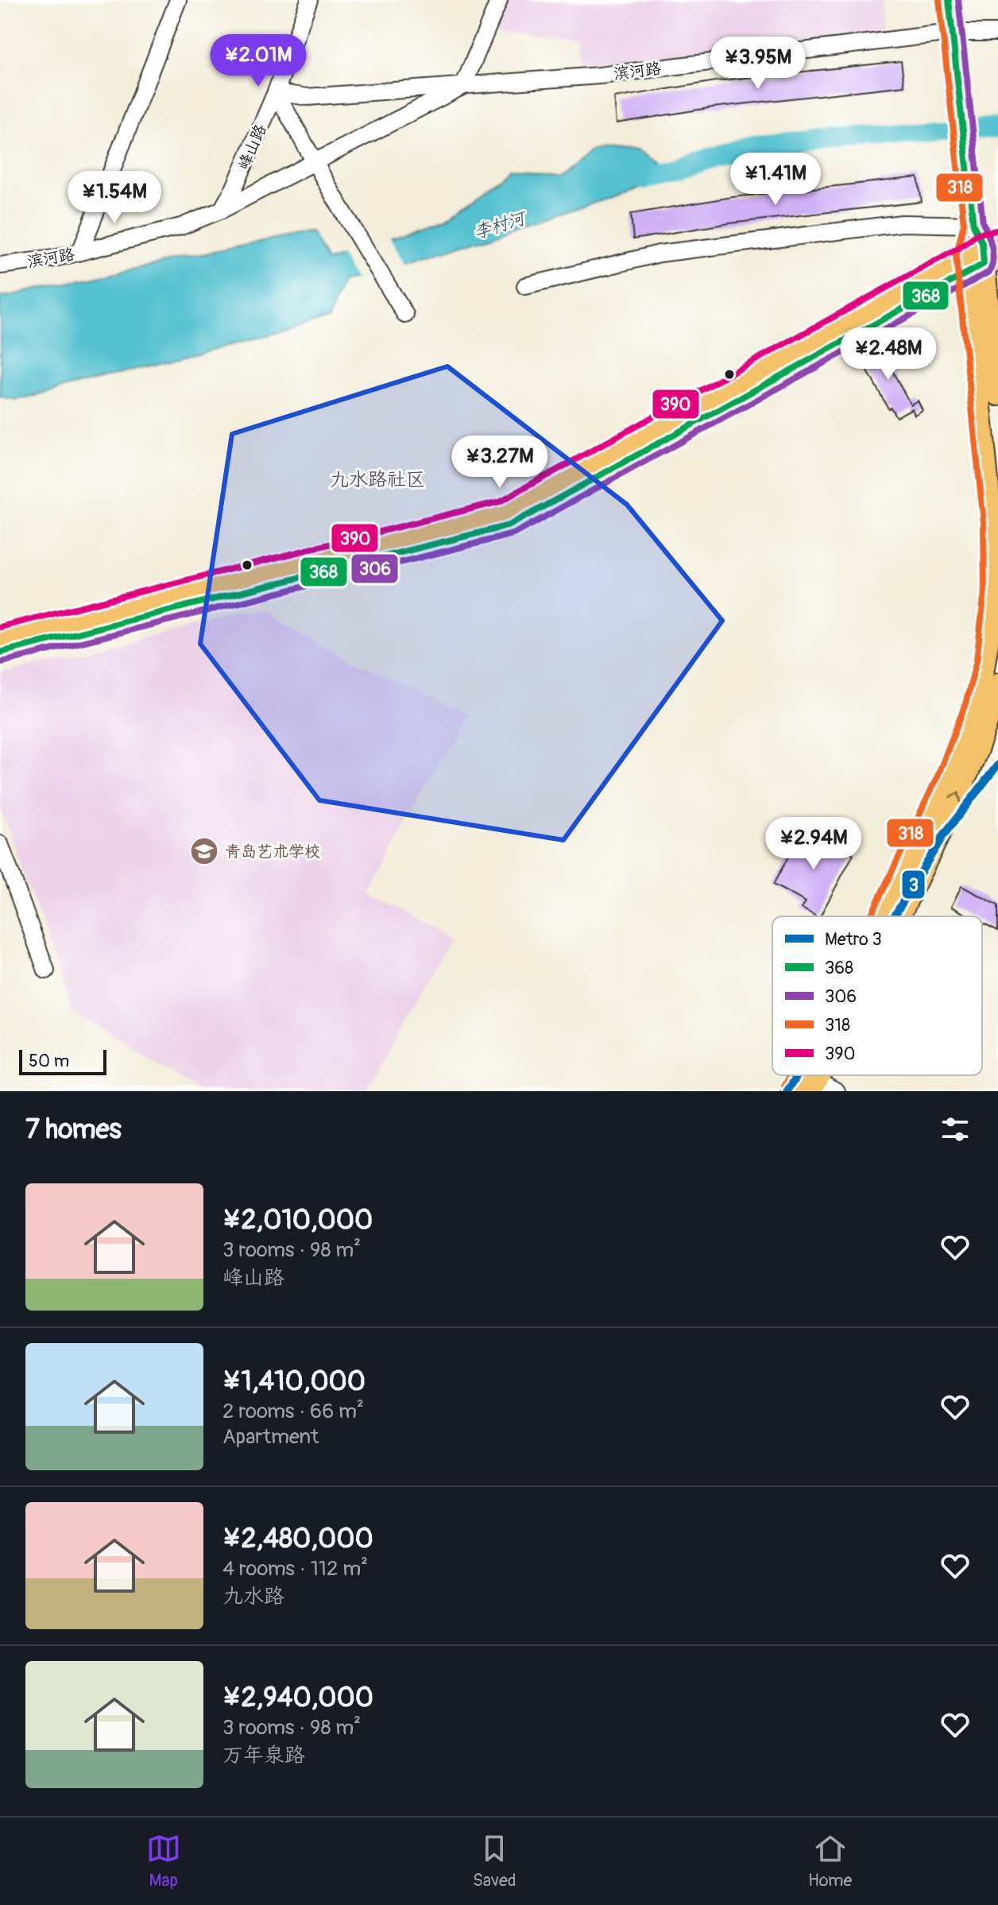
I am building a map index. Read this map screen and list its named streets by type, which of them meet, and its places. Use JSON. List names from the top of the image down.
{
  "streets": {
    "street": ["滨河路", "峰山路"]
  },
  "crossings": [
    ["滨河路", "峰山路"]
  ],
  "districts": ["九水路社区"],
  "water": ["李村河"],
  "places": {
    "school or university": ["青岛艺术学校"]
  },
  "lines": [
    "transit line 368",
    "transit line 306",
    "transit line 318",
    "transit line 390",
    "metro line 3"
  ],
  "legend": [
    "Metro 3",
    "368",
    "306",
    "318",
    "390"
  ],
  "scale_bar": "50 m",
  "page": {
    "price": [
      "¥2.01M",
      "¥3.95M",
      "¥1.41M",
      "¥1.54M",
      "¥2.48M",
      "¥3.27M",
      "¥2.94M"
    ],
    "scale": "50 m",
    "heading": "7 homes",
    "list": [
      {
        "name": "¥2,010,000",
        "note": "3 rooms · 98 m² · 峰山路"
      },
      {
        "name": "¥1,410,000",
        "note": "2 rooms · 66 m² · Apartment"
      },
      {
        "name": "¥2,480,000",
        "note": "4 rooms · 112 m² · 九水路"
      },
      {
        "name": "¥2,940,000",
        "note": "3 rooms · 98 m² · 万年泉路"
      }
    ],
    "tabs": ["Map", "Saved", "Home"]
  }
}
